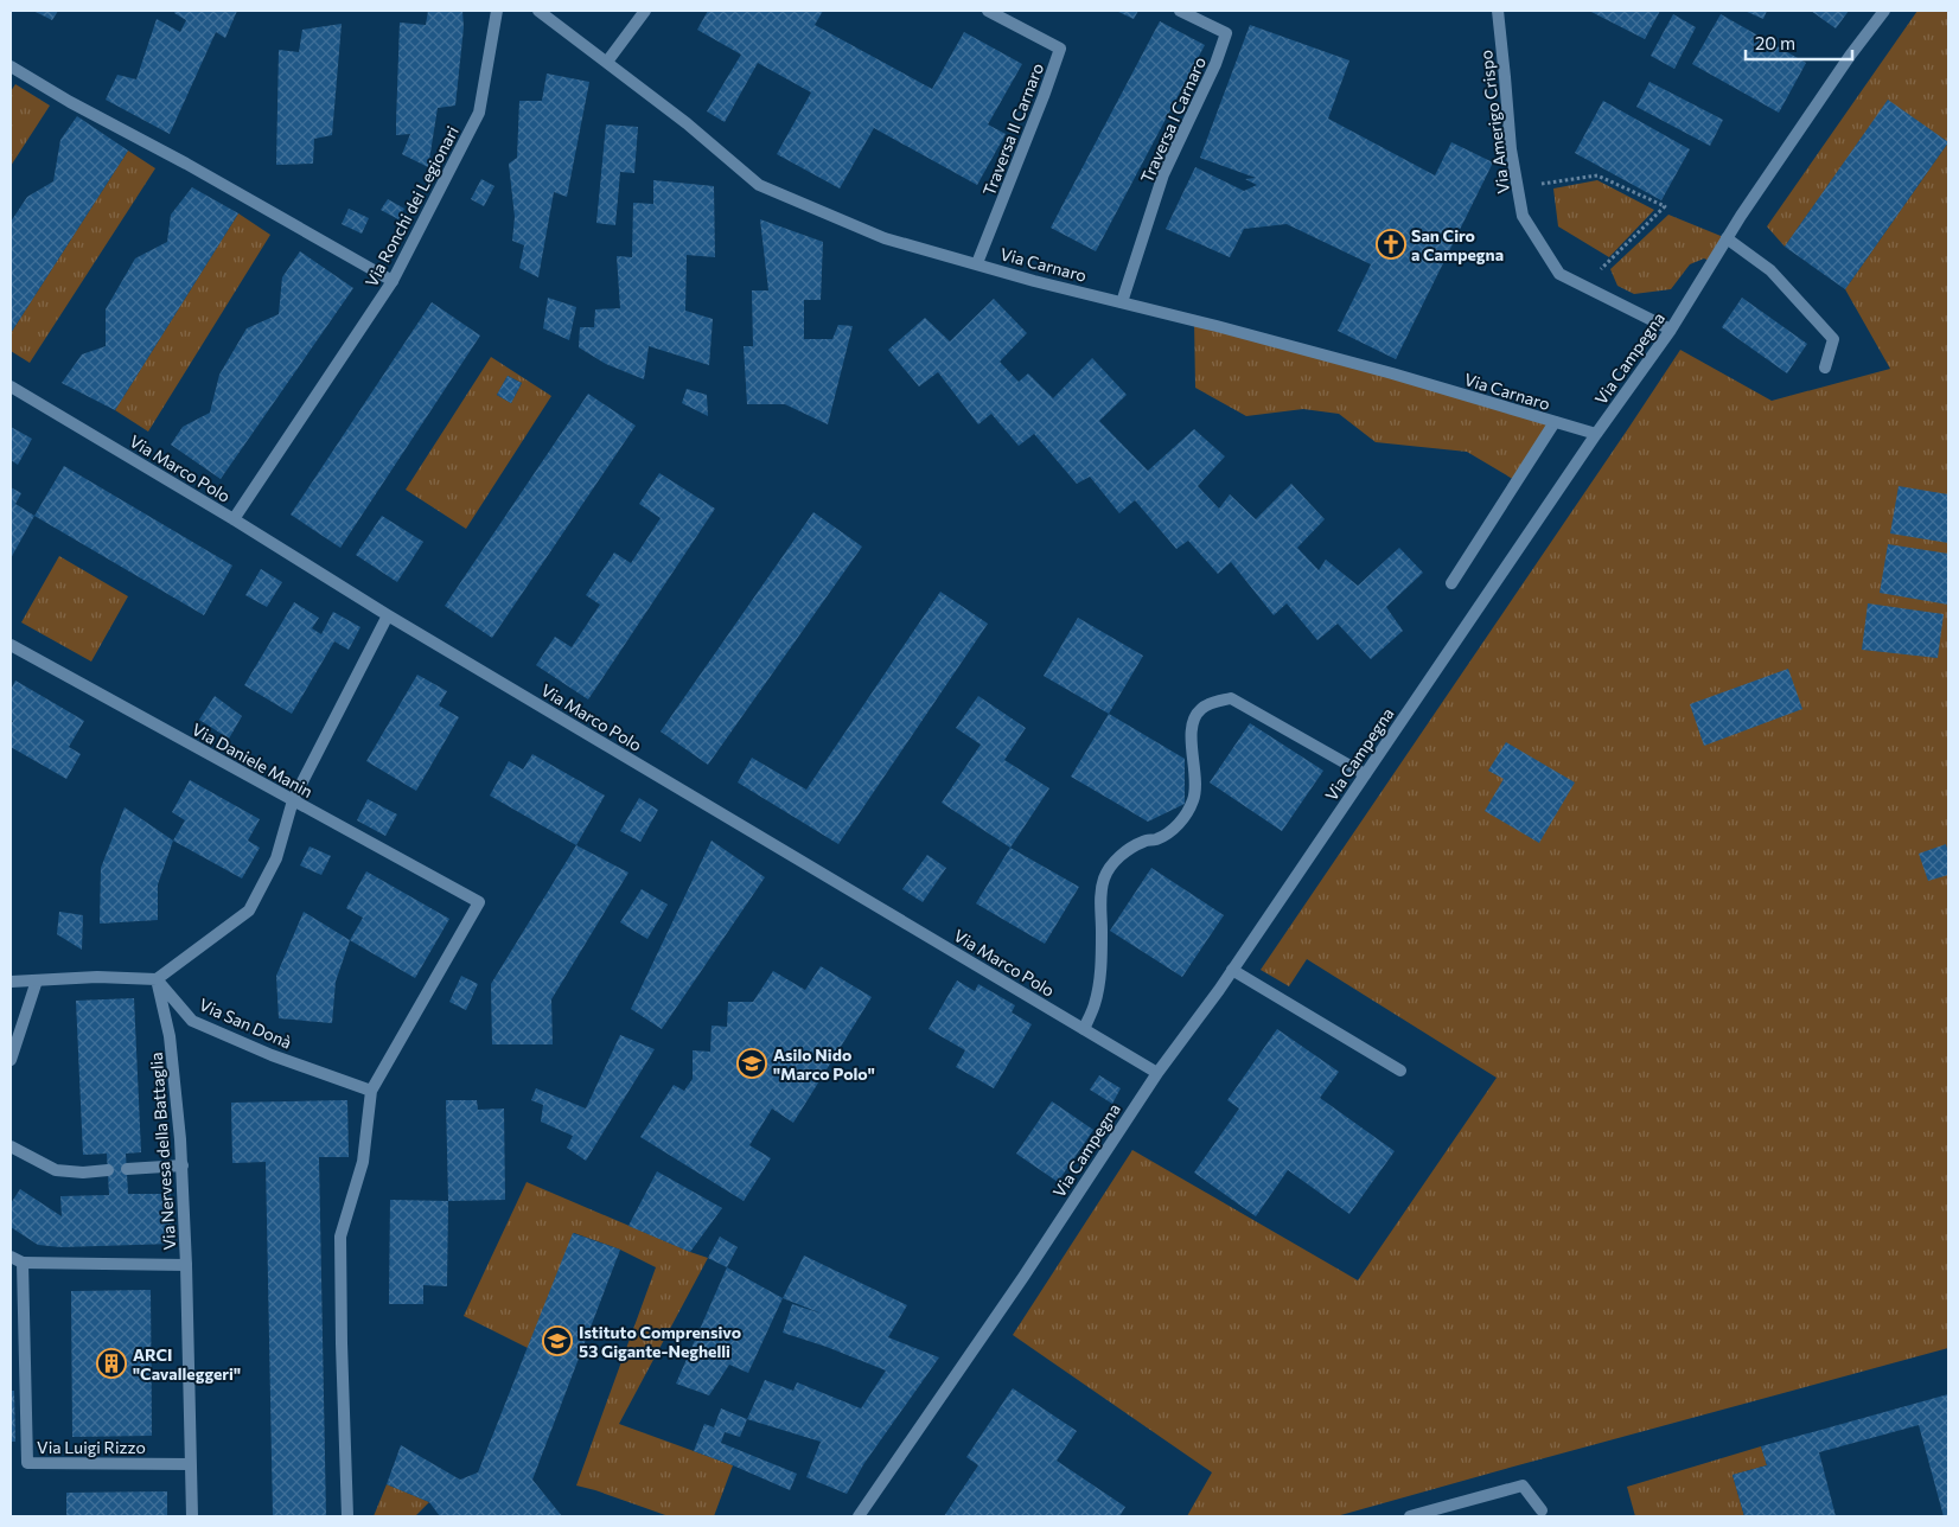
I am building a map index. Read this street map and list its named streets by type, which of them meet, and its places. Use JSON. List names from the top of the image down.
{
  "streets": {
    "street": [
      "Traversa I Carnaro",
      "Via Amerigo Crispo",
      "Traversa II Carnaro",
      "Via Ronchi dei Legionari",
      "Via Carnaro",
      "Via Campegna",
      "Via Marco Polo",
      "Via Daniele Manin",
      "Via San Donà",
      "Via Nervesa della Battaglia",
      "Via Luigi Rizzo"
    ]
  },
  "crossings": [
    ["Traversa I Carnaro", "Via Carnaro"],
    ["Via Amerigo Crispo", "Via Campegna"],
    ["Traversa II Carnaro", "Via Carnaro"],
    ["Via Ronchi dei Legionari", "Via Marco Polo"],
    ["Via Carnaro", "Via Campegna"],
    ["Via Campegna", "Via Marco Polo"],
    ["Via Daniele Manin", "Via San Donà"],
    ["Via San Donà", "Via Nervesa della Battaglia"],
    ["Via Nervesa della Battaglia", "Via Luigi Rizzo"]
  ],
  "places": {
    "church": ["San Ciro a Campegna"],
    "school or university": ["Asilo Nido \"Marco Polo\"", "Istituto Comprensivo 53 Gigante-Neghelli"],
    "building": ["ARCI \"Cavalleggeri\""]
  },
  "scale_bar": "20 m"
}
